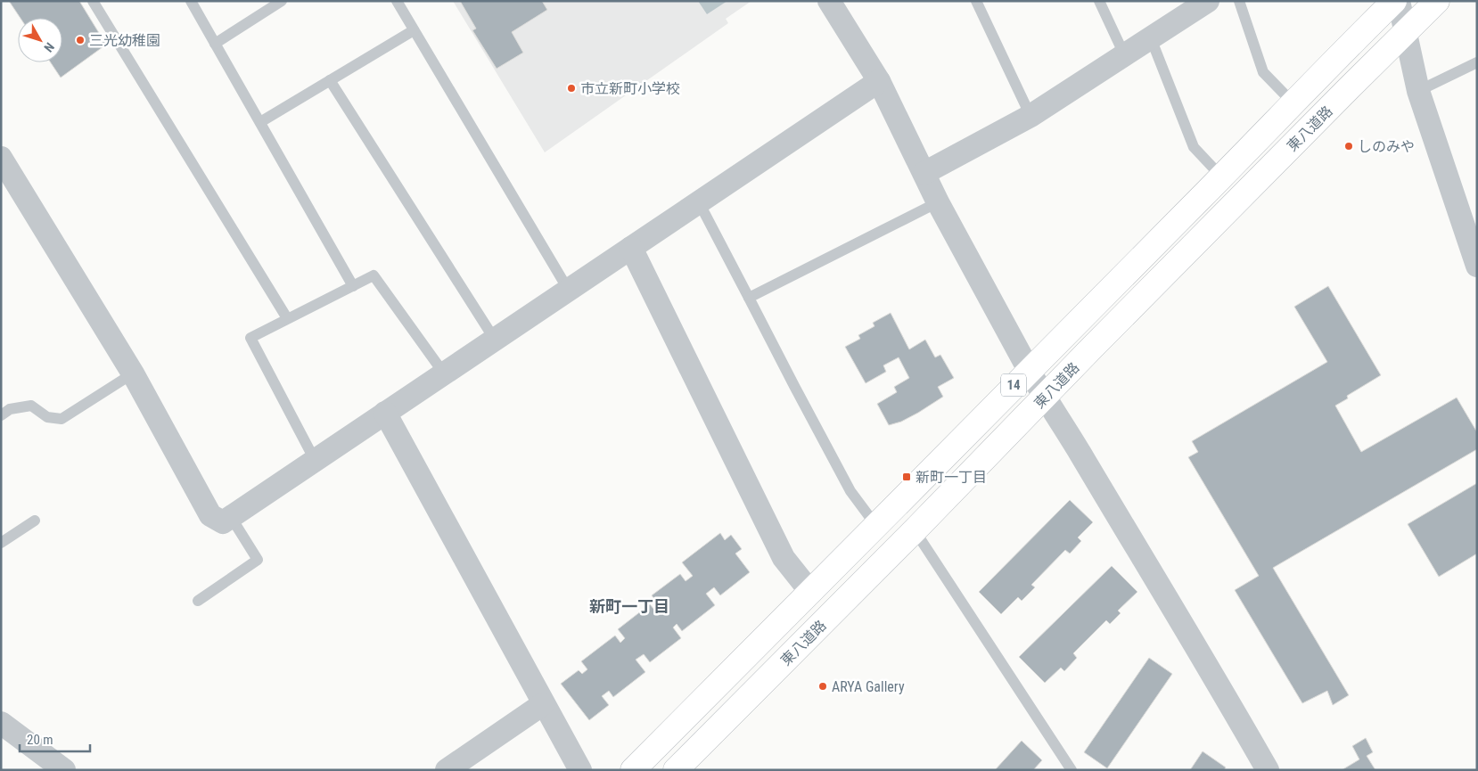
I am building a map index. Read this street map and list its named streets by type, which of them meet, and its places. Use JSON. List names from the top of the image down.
{
  "streets": {
    "main road": ["東八道路", "14"]
  },
  "districts": ["新町一丁目"],
  "places": {
    "other": [
      "三光幼稚園",
      "市立新町小学校",
      "しのみや",
      "ARYA Gallery"
    ],
    "transit": ["新町一丁目"]
  },
  "scale_bar": "20 m",
  "north": "bottom right"
}
